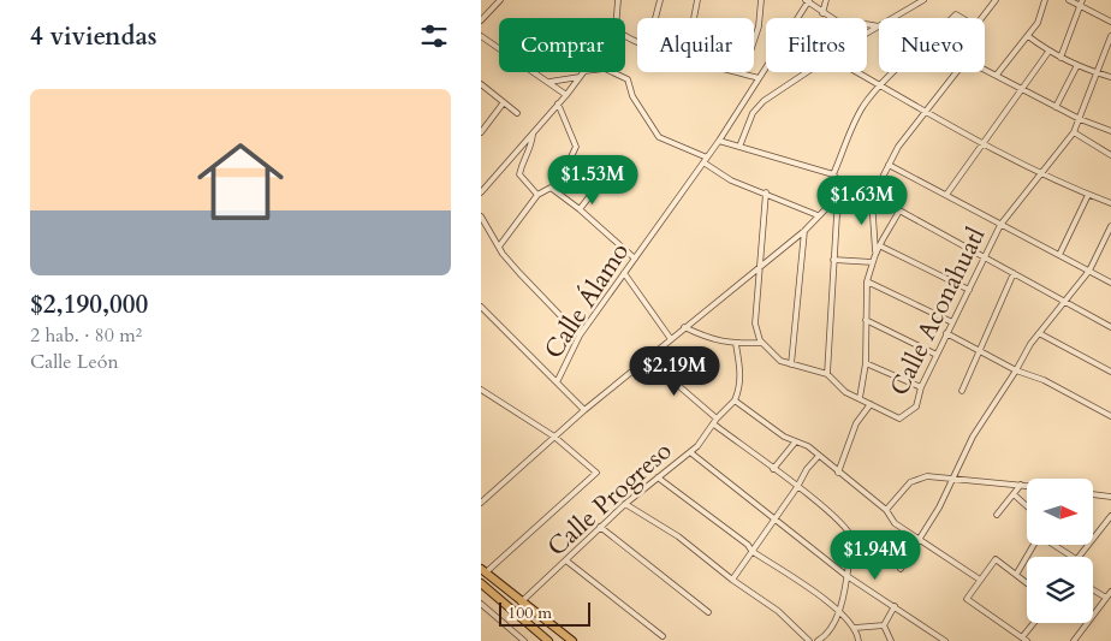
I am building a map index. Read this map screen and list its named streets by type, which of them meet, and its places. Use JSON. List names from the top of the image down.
{
  "streets": {
    "street": ["Calle Álamo", "Calle Aconahuatl", "Calle Progreso"]
  },
  "scale_bar": "100 m",
  "north": "right",
  "page": {
    "heading": "4 viviendas",
    "chip": [
      "Comprar",
      "Alquilar",
      "Filtros",
      "Nuevo"
    ],
    "list": [
      {
        "name": "$2,190,000",
        "note": "2 hab. · 80 m² · Calle León"
      }
    ],
    "price": [
      "$1.53M",
      "$1.63M",
      "$2.19M",
      "$1.94M"
    ],
    "scale": "100 m"
  }
}
